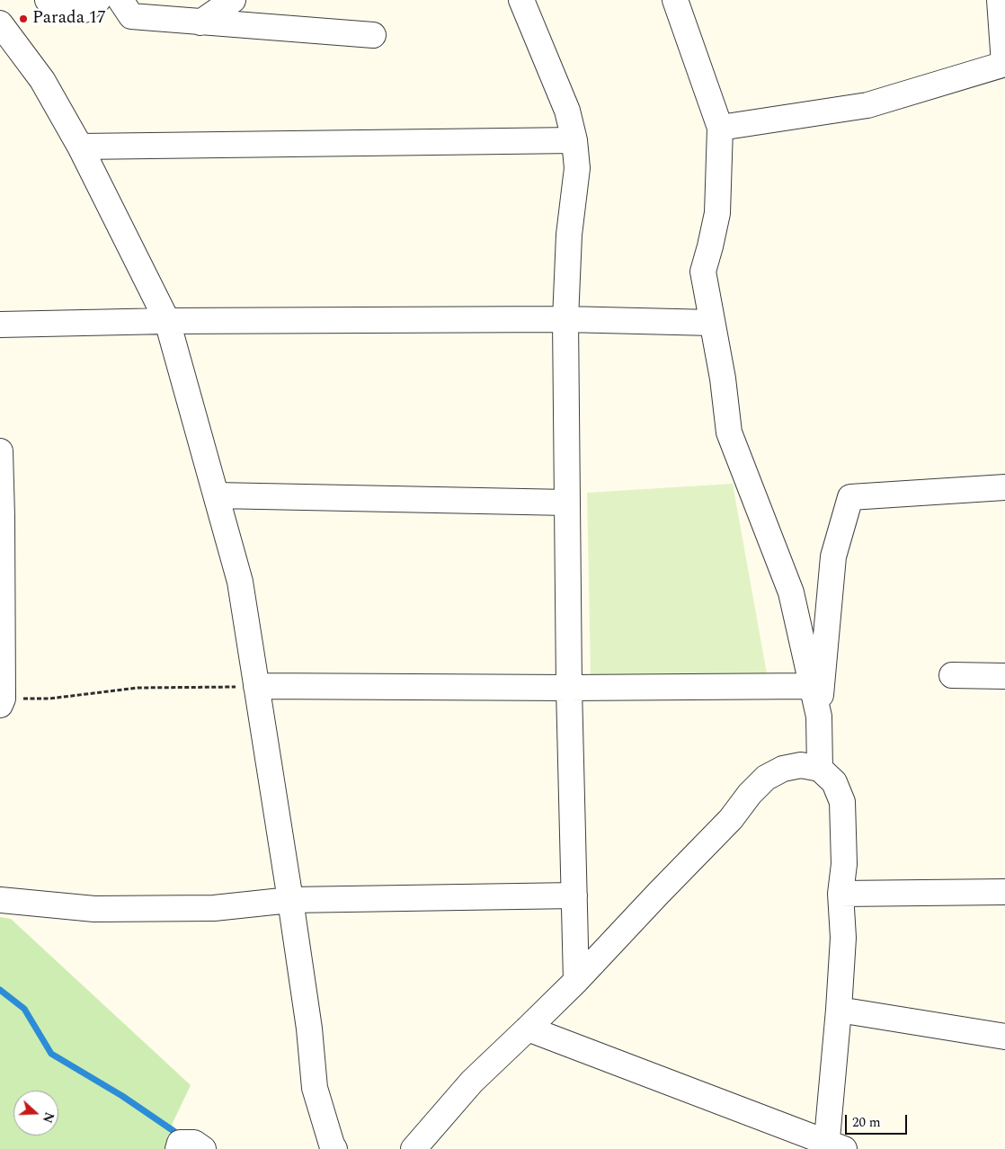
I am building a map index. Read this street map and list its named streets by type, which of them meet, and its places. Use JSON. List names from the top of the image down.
{
  "places": ["Parada 17"],
  "scale_bar": "20 m",
  "north": "right"
}
